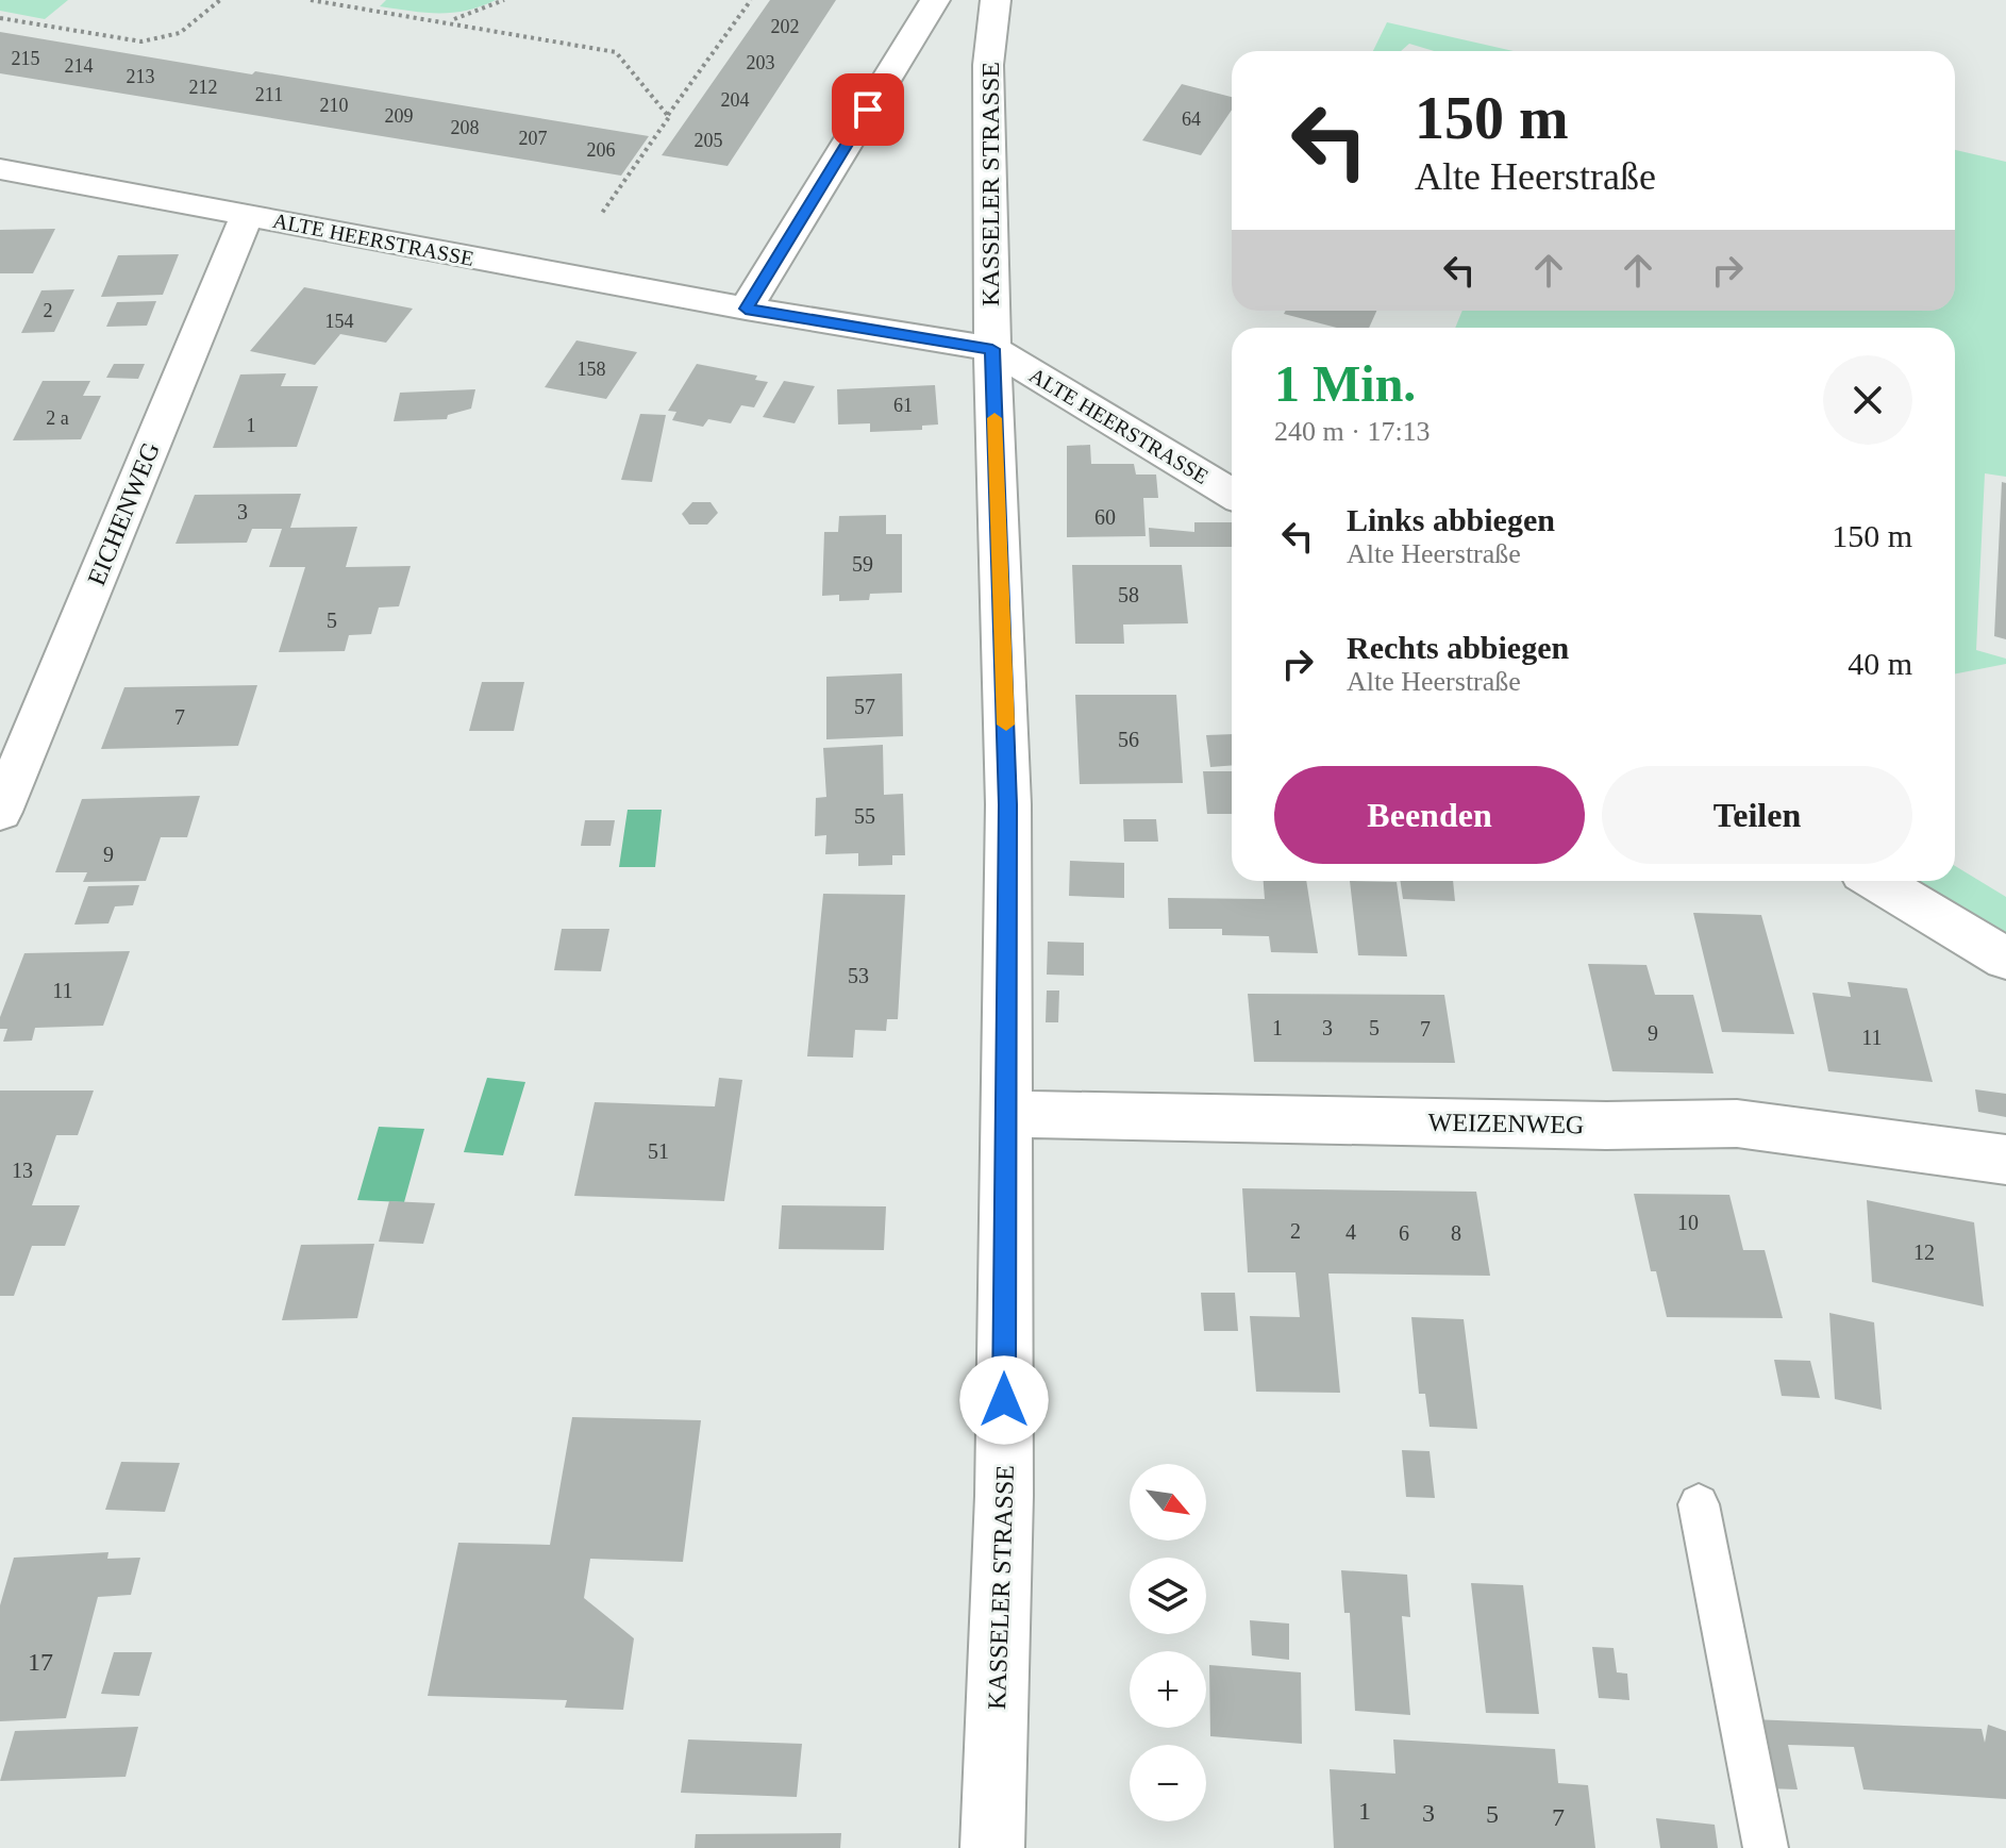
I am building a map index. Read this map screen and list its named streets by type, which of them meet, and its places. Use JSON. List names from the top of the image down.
{
  "streets": {
    "street": [
      "KASSELER STRASSE",
      "ALTE HEERSTRASSE",
      "EICHENWEG",
      "WEIZENWEG"
    ]
  },
  "crossings": [
    ["KASSELER STRASSE", "ALTE HEERSTRASSE"],
    ["KASSELER STRASSE", "WEIZENWEG"],
    ["ALTE HEERSTRASSE", "EICHENWEG"]
  ],
  "house_numbers": [
    "202",
    "215",
    "203",
    "214",
    "213",
    "212",
    "211",
    "204",
    "210",
    "209",
    "64",
    "208",
    "207",
    "205",
    "206",
    "2",
    "154",
    "158",
    "61",
    "2 a",
    "1",
    "3",
    "60",
    "59",
    "58",
    "5",
    "57",
    "7",
    "56",
    "55",
    "9",
    "53",
    "11",
    "1",
    "3",
    "5",
    "7",
    "9",
    "11",
    "51",
    "13",
    "10",
    "2",
    "4",
    "6",
    "8",
    "12",
    "17",
    "1",
    "3",
    "5",
    "7"
  ],
  "north": "bottom right",
  "page": {
    "turn": ["150 m", "Alte Heerstraße"],
    "heading": ["1 Min.", "240 m · 17:13"],
    "list": [
      {
        "name": "Links abbiegen",
        "note": "Alte Heerstraße",
        "value": "150 m"
      },
      {
        "name": "Rechts abbiegen",
        "note": "Alte Heerstraße",
        "value": "40 m"
      }
    ],
    "buttons": ["Beenden", "Teilen"],
    "map_buttons": ["+", "−"]
  }
}
